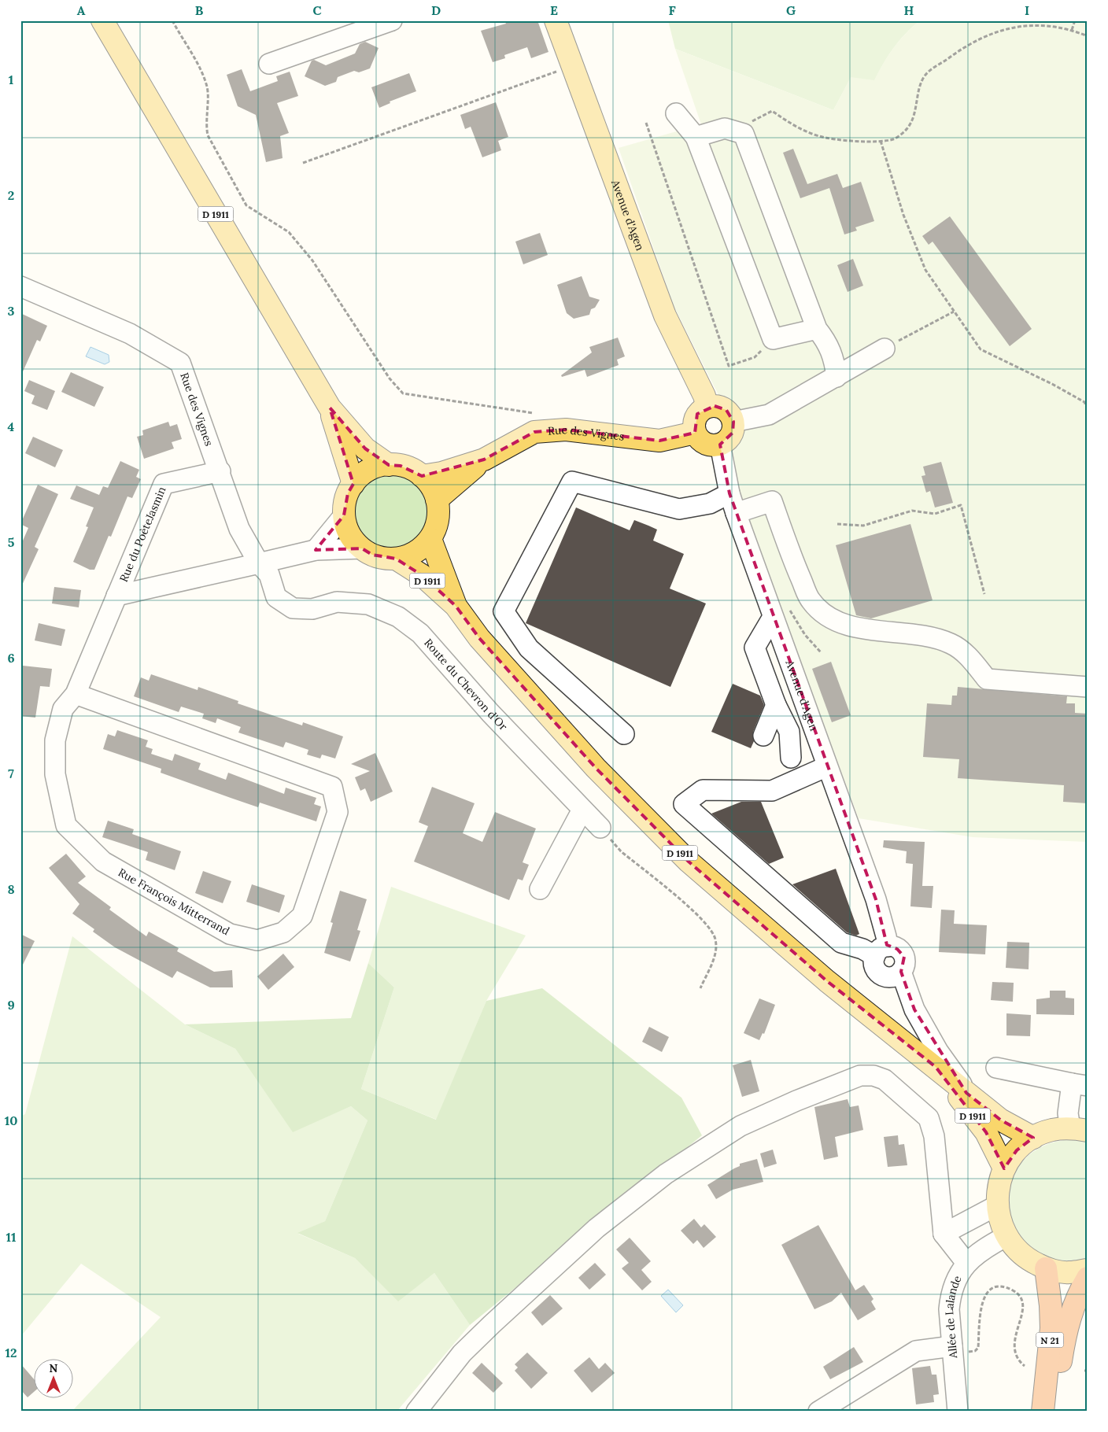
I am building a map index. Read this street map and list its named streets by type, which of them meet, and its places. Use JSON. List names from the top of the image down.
{
  "streets": {
    "highway": ["N 21"],
    "main road": ["D 1911", "Avenue d'Agen", "Rue des Vignes"],
    "street": [
      "Rue du PoèteJasmin",
      "Route du Chevron d'Or",
      "Rue François Mitterrand",
      "Allée de Lalande"
    ]
  },
  "crossings": [
    ["D 1911", "Rue des Vignes"],
    ["Avenue d'Agen", "Rue des Vignes"],
    ["Rue des Vignes", "Rue du PoèteJasmin"],
    ["Rue des Vignes", "Route du Chevron d'Or"],
    ["Rue du PoèteJasmin", "Rue François Mitterrand"]
  ],
  "north": "top",
  "grid": {
    "columns": [
      "A",
      "B",
      "C",
      "D",
      "E",
      "F",
      "G",
      "H",
      "I"
    ],
    "rows": [
      "1",
      "2",
      "3",
      "4",
      "5",
      "6",
      "7",
      "8",
      "9",
      "10",
      "11",
      "12"
    ]
  }
}
